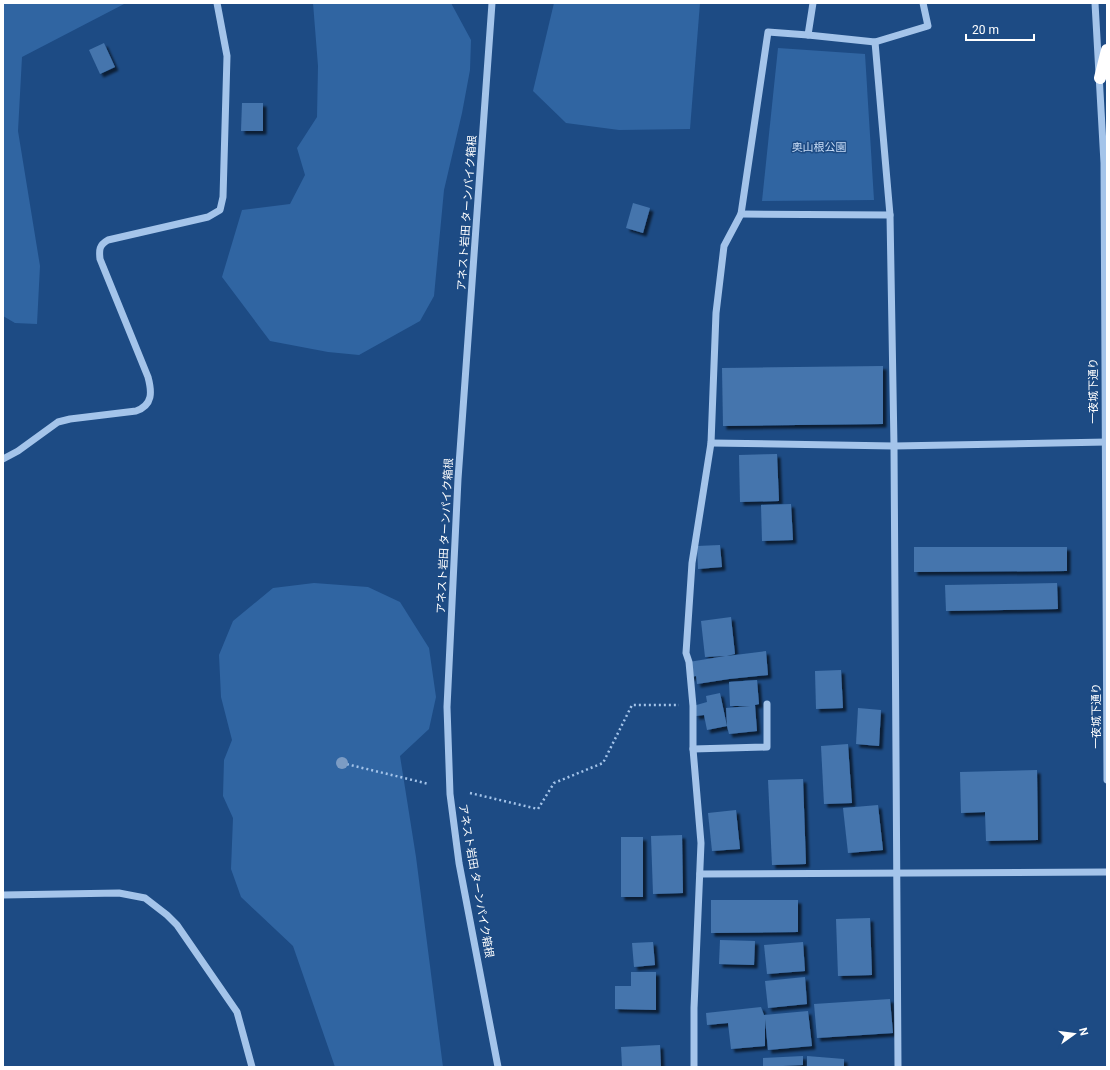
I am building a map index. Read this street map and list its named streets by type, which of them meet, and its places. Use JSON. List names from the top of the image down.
{
  "streets": {
    "street": ["アネスト岩田 ターンパイク箱根", "一夜城下通り"]
  },
  "parks": ["奥山根公園"],
  "scale_bar": "20 m",
  "north": "right"
}
